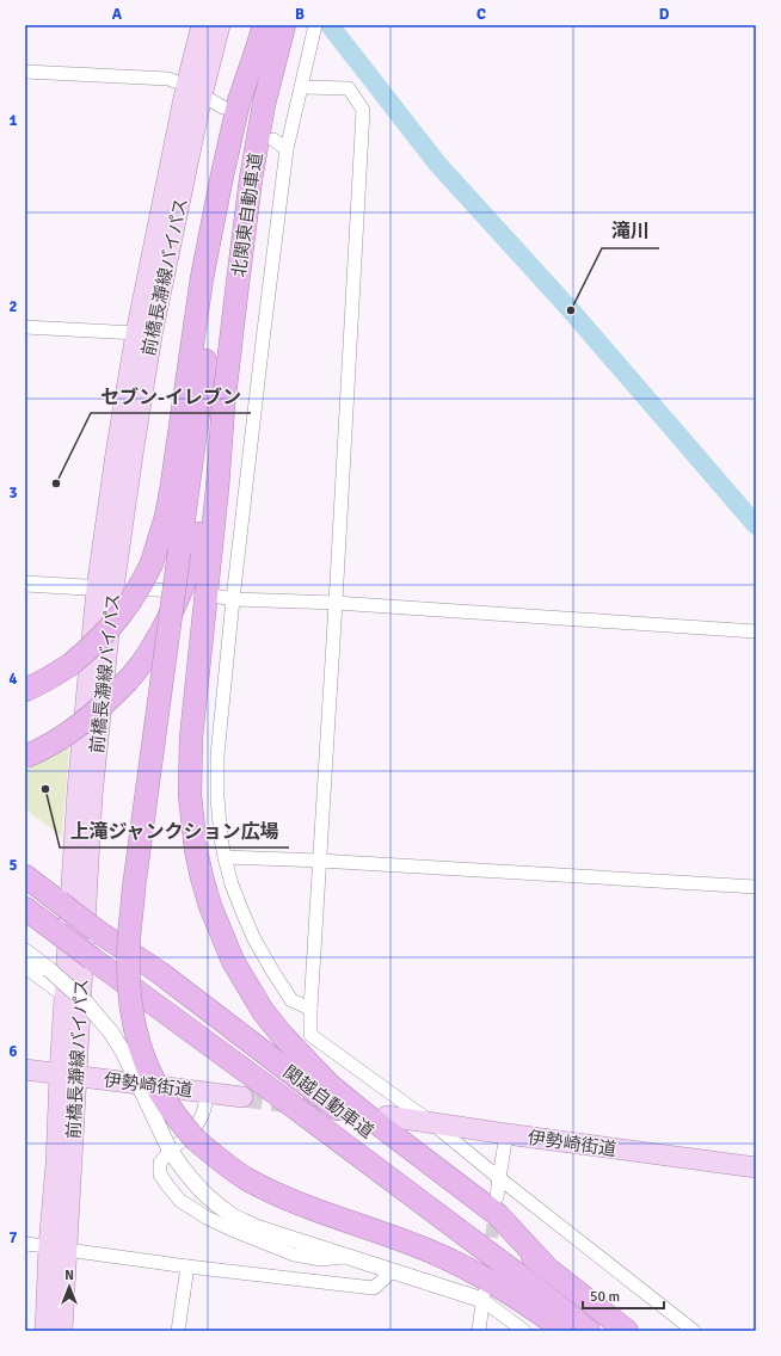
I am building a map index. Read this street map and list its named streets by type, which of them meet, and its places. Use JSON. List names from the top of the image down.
{
  "streets": {
    "highway": ["北関東自動車道", "関越自動車道"],
    "main road": ["前橋長瀞線バイパス", "伊勢崎街道"]
  },
  "crossings": [
    ["前橋長瀞線バイパス", "伊勢崎街道"]
  ],
  "places": ["滝川", "セブン-イレブン", "上滝ジャンクション広場"],
  "scale_bar": "50 m",
  "north": "top",
  "grid": {
    "columns": [
      "A",
      "B",
      "C",
      "D"
    ],
    "rows": [
      "1",
      "2",
      "3",
      "4",
      "5",
      "6",
      "7"
    ]
  }
}
